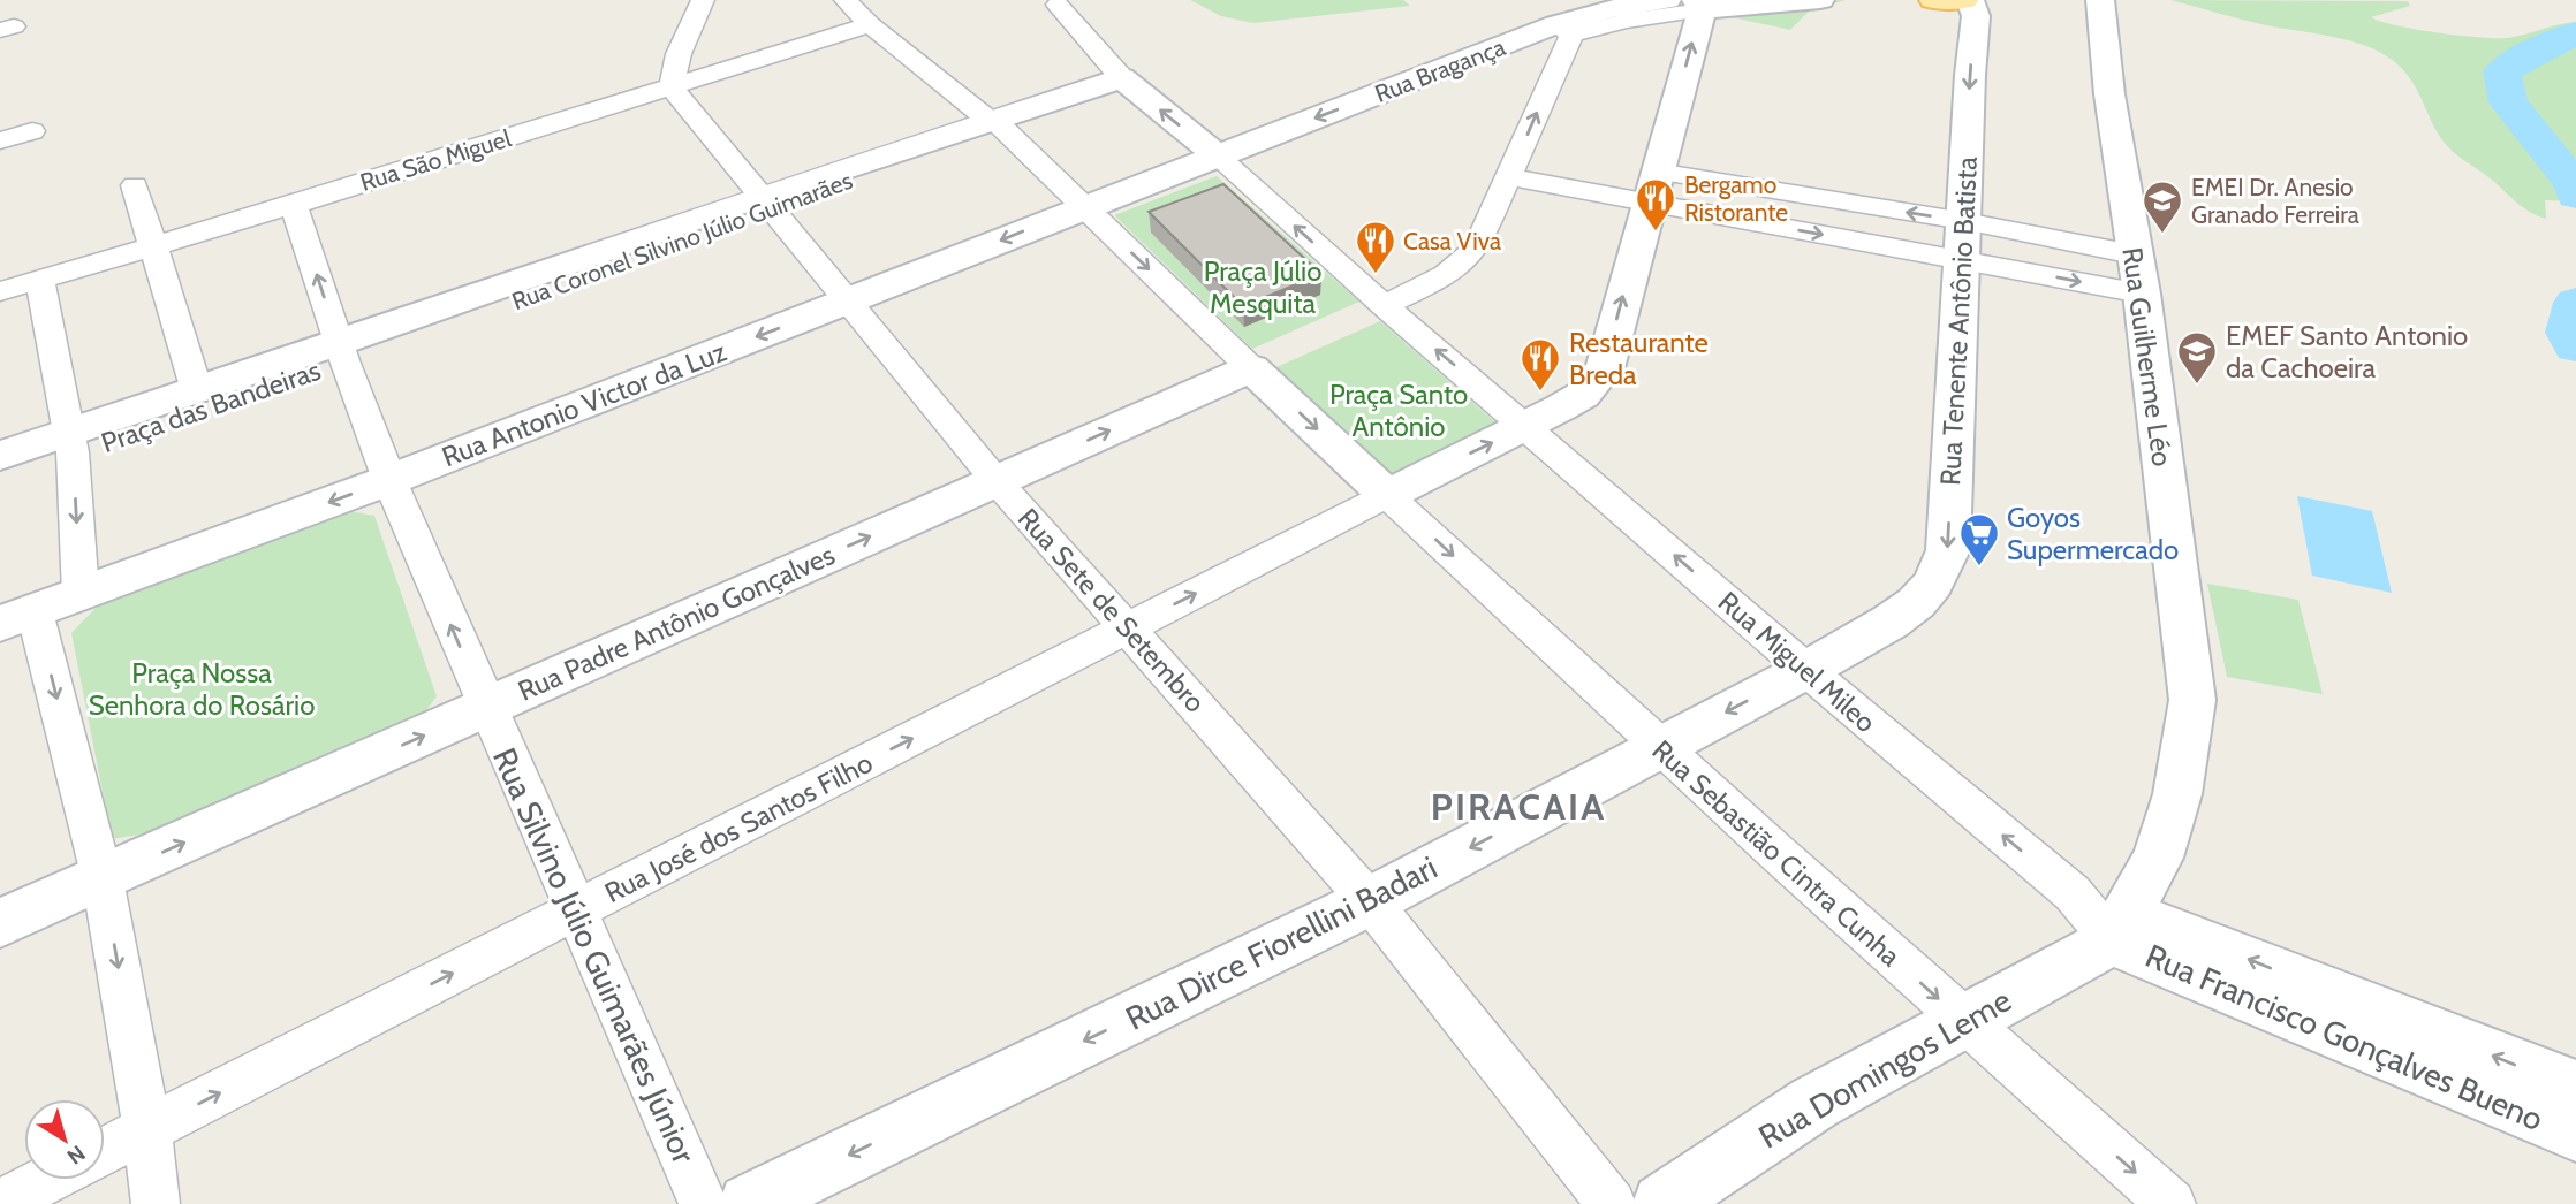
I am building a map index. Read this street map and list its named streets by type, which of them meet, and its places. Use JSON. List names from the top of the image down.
{
  "streets": {
    "street": [
      "Rua Bragança",
      "Rua São Miguel",
      "Rua Coronel Silvino Júlio Guimarães",
      "Rua Tenente Antônio Batista",
      "Rua Guilherme Léo",
      "Rua Antonio Victor da Luz",
      "Praça das Bandeiras",
      "Rua Sete de Setembro",
      "Rua Padre Antônio Gonçalves",
      "Rua Miguel Mileo",
      "Rua José dos Santos Filho",
      "Rua Sebastião Cintra Cunha",
      "Rua Dirce Fiorellini Badari",
      "Rua Silvino Júlio Guimarães Júnior",
      "Rua Francisco Gonçalves Bueno",
      "Rua Domingos Leme"
    ]
  },
  "crossings": [
    ["Rua São Miguel", "Rua Sete de Setembro"],
    ["Rua Coronel Silvino Júlio Guimarães", "Praça das Bandeiras"],
    ["Rua Coronel Silvino Júlio Guimarães", "Rua Sete de Setembro"],
    ["Rua Tenente Antônio Batista", "Rua Miguel Mileo"],
    ["Rua Tenente Antônio Batista", "Rua Dirce Fiorellini Badari"],
    ["Rua Guilherme Léo", "Rua Miguel Mileo"],
    ["Rua Guilherme Léo", "Rua Francisco Gonçalves Bueno"],
    ["Rua Guilherme Léo", "Rua Domingos Leme"],
    ["Rua Antonio Victor da Luz", "Praça das Bandeiras"],
    ["Rua Antonio Victor da Luz", "Rua Sete de Setembro"],
    ["Rua Sete de Setembro", "Rua Padre Antônio Gonçalves"],
    ["Rua Sete de Setembro", "Rua José dos Santos Filho"],
    ["Rua Sete de Setembro", "Rua Dirce Fiorellini Badari"],
    ["Rua Padre Antônio Gonçalves", "Rua Silvino Júlio Guimarães Júnior"],
    ["Rua Miguel Mileo", "Rua Dirce Fiorellini Badari"],
    ["Rua Miguel Mileo", "Rua Francisco Gonçalves Bueno"],
    ["Rua Miguel Mileo", "Rua Domingos Leme"],
    ["Rua José dos Santos Filho", "Rua Sebastião Cintra Cunha"],
    ["Rua José dos Santos Filho", "Rua Silvino Júlio Guimarães Júnior"],
    ["Rua Sebastião Cintra Cunha", "Rua Dirce Fiorellini Badari"],
    ["Rua Sebastião Cintra Cunha", "Rua Domingos Leme"],
    ["Rua Francisco Gonçalves Bueno", "Rua Domingos Leme"]
  ],
  "one_way": [
    "Rua Antonio Victor da Luz",
    "Rua Padre Antônio Gonçalves",
    "Rua Miguel Mileo",
    "Rua José dos Santos Filho",
    "Rua Sebastião Cintra Cunha",
    "Rua Dirce Fiorellini Badari"
  ],
  "districts": ["PIRACAIA"],
  "parks": ["Praça Júlio Mesquita", "Praça Santo Antônio", "Praça Nossa Senhora do Rosário"],
  "places": {
    "restaurant": ["Bergamo Ristorante", "Casa Viva", "Restaurante Breda"],
    "school or university": ["EMEI Dr. Anesio Granado Ferreira", "EMEF Santo Antonio da Cachoeira"],
    "supermarket": ["Goyos Supermercado"]
  },
  "north": "bottom right"
}
